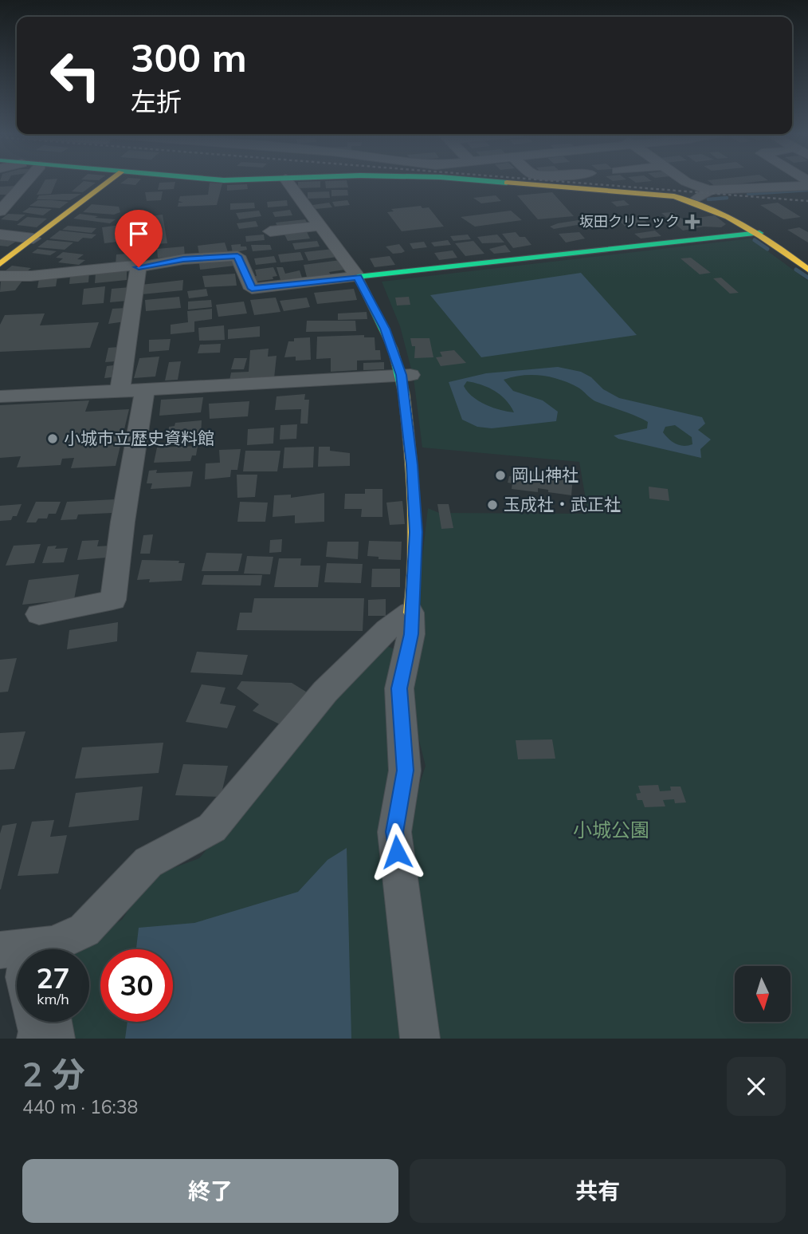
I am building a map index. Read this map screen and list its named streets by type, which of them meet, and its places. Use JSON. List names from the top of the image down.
{
  "parks": ["小城公園"],
  "places": {
    "health": ["坂田クリニック"],
    "other": ["小城市立歴史資料館", "岡山神社", "玉成社・武正社"]
  },
  "north": "bottom",
  "page": {
    "turn": ["300 m", "左折"],
    "speed": "27 km/h",
    "limit": "30",
    "heading": ["2 分", "440 m · 16:38"],
    "buttons": ["終了", "共有"]
  }
}
